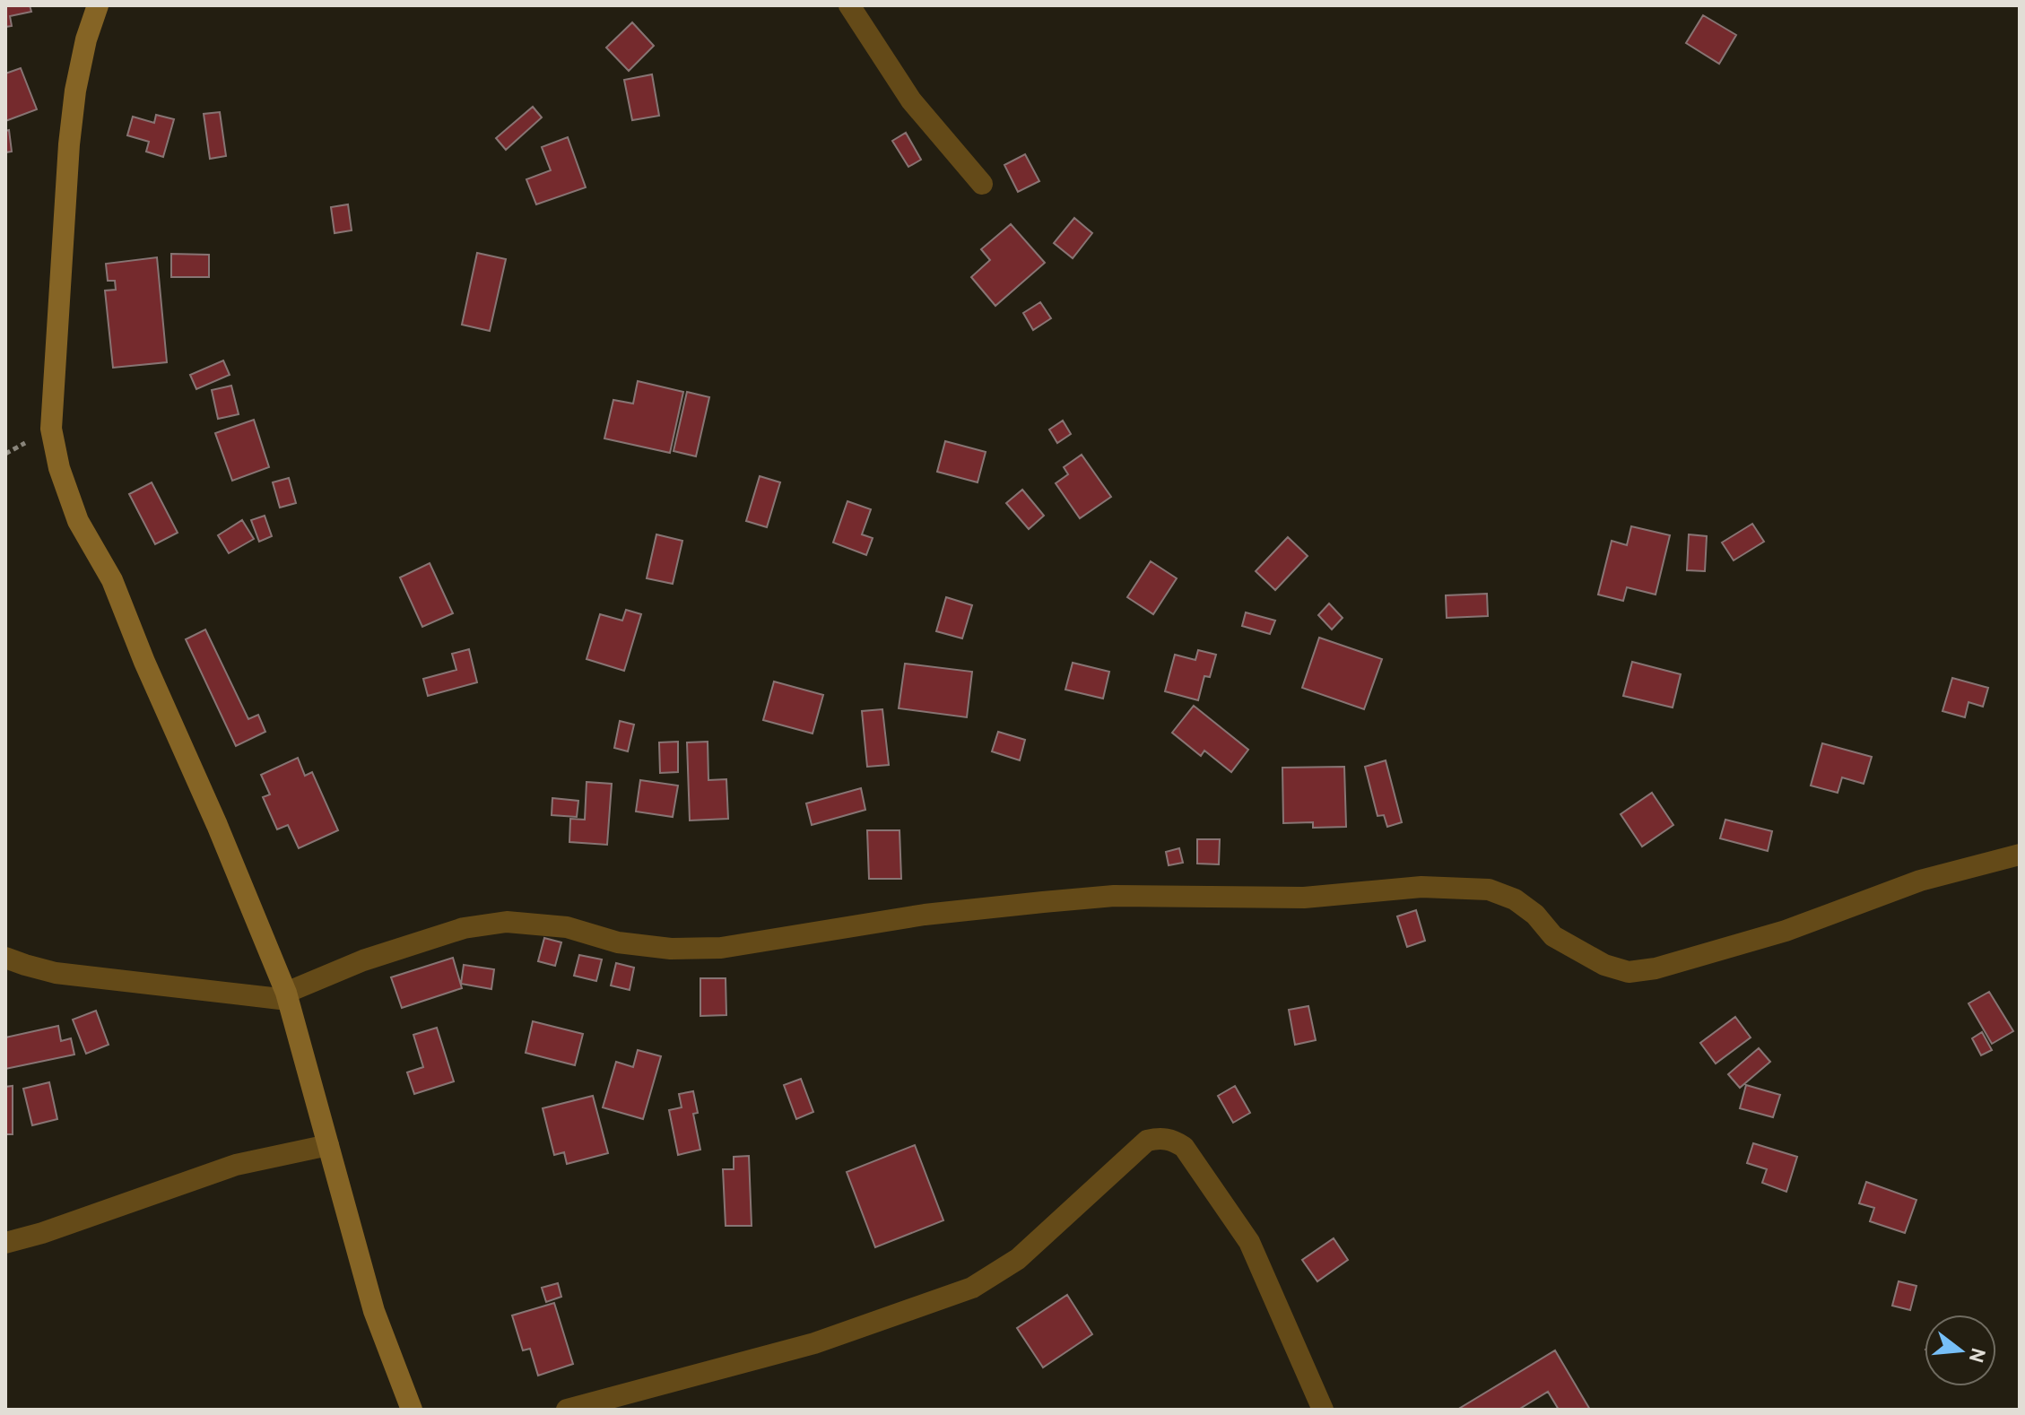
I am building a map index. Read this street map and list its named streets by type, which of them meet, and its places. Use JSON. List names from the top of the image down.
{
  "north": "right"
}
